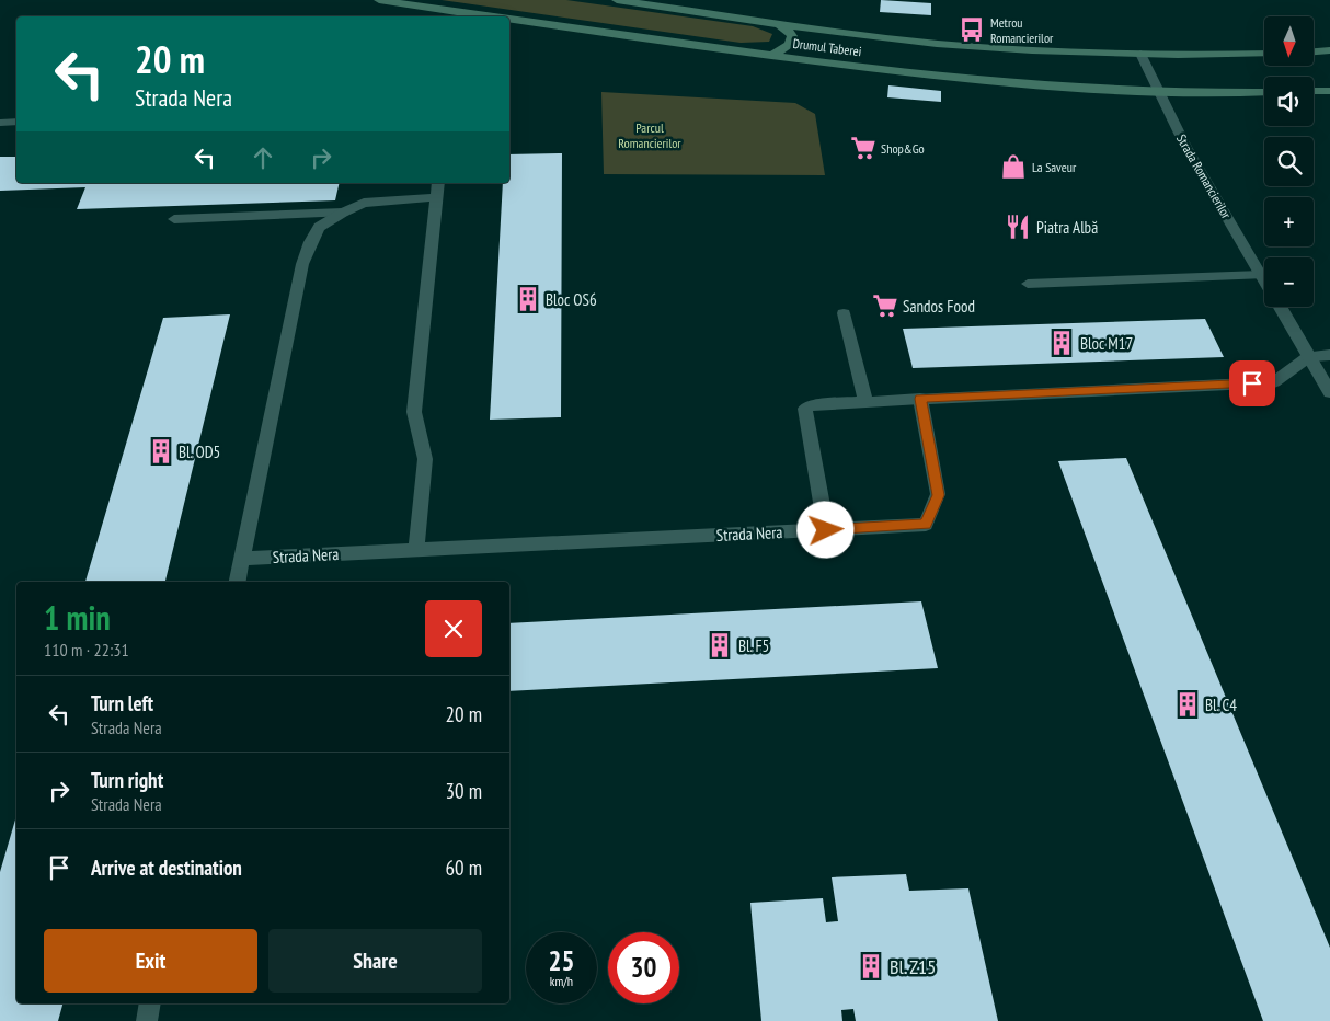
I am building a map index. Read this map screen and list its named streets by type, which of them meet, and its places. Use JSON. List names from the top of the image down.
{
  "streets": {
    "main road": ["Drumul Taberei"],
    "street": ["Strada Romancierilor", "Strada Nera"]
  },
  "crossings": [
    ["Drumul Taberei", "Strada Romancierilor"]
  ],
  "parks": ["Parcul Romancierilor"],
  "places": {
    "bus stop": ["Metrou Romancierilor"],
    "supermarket": ["Shop&Go", "Sandos Food"],
    "shop": ["La Saveur"],
    "restaurant": ["Piatra Albă"],
    "building": [
      "Bloc OS6",
      "Bloc M17",
      "Bl. OD5",
      "Bl. F5",
      "Bl. C4",
      "Bl. Z15"
    ]
  },
  "north": "bottom",
  "page": {
    "map_buttons": ["+", "−"],
    "turn": ["20 m", "Strada Nera"],
    "heading": ["1 min", "110 m · 22:31"],
    "list": [
      {
        "name": "Turn left",
        "note": "Strada Nera",
        "value": "20 m"
      },
      {
        "name": "Turn right",
        "note": "Strada Nera",
        "value": "30 m"
      },
      {
        "name": "Arrive at destination",
        "value": "60 m"
      }
    ],
    "buttons": ["Exit", "Share"],
    "speed": "25 km/h",
    "limit": "30"
  }
}
